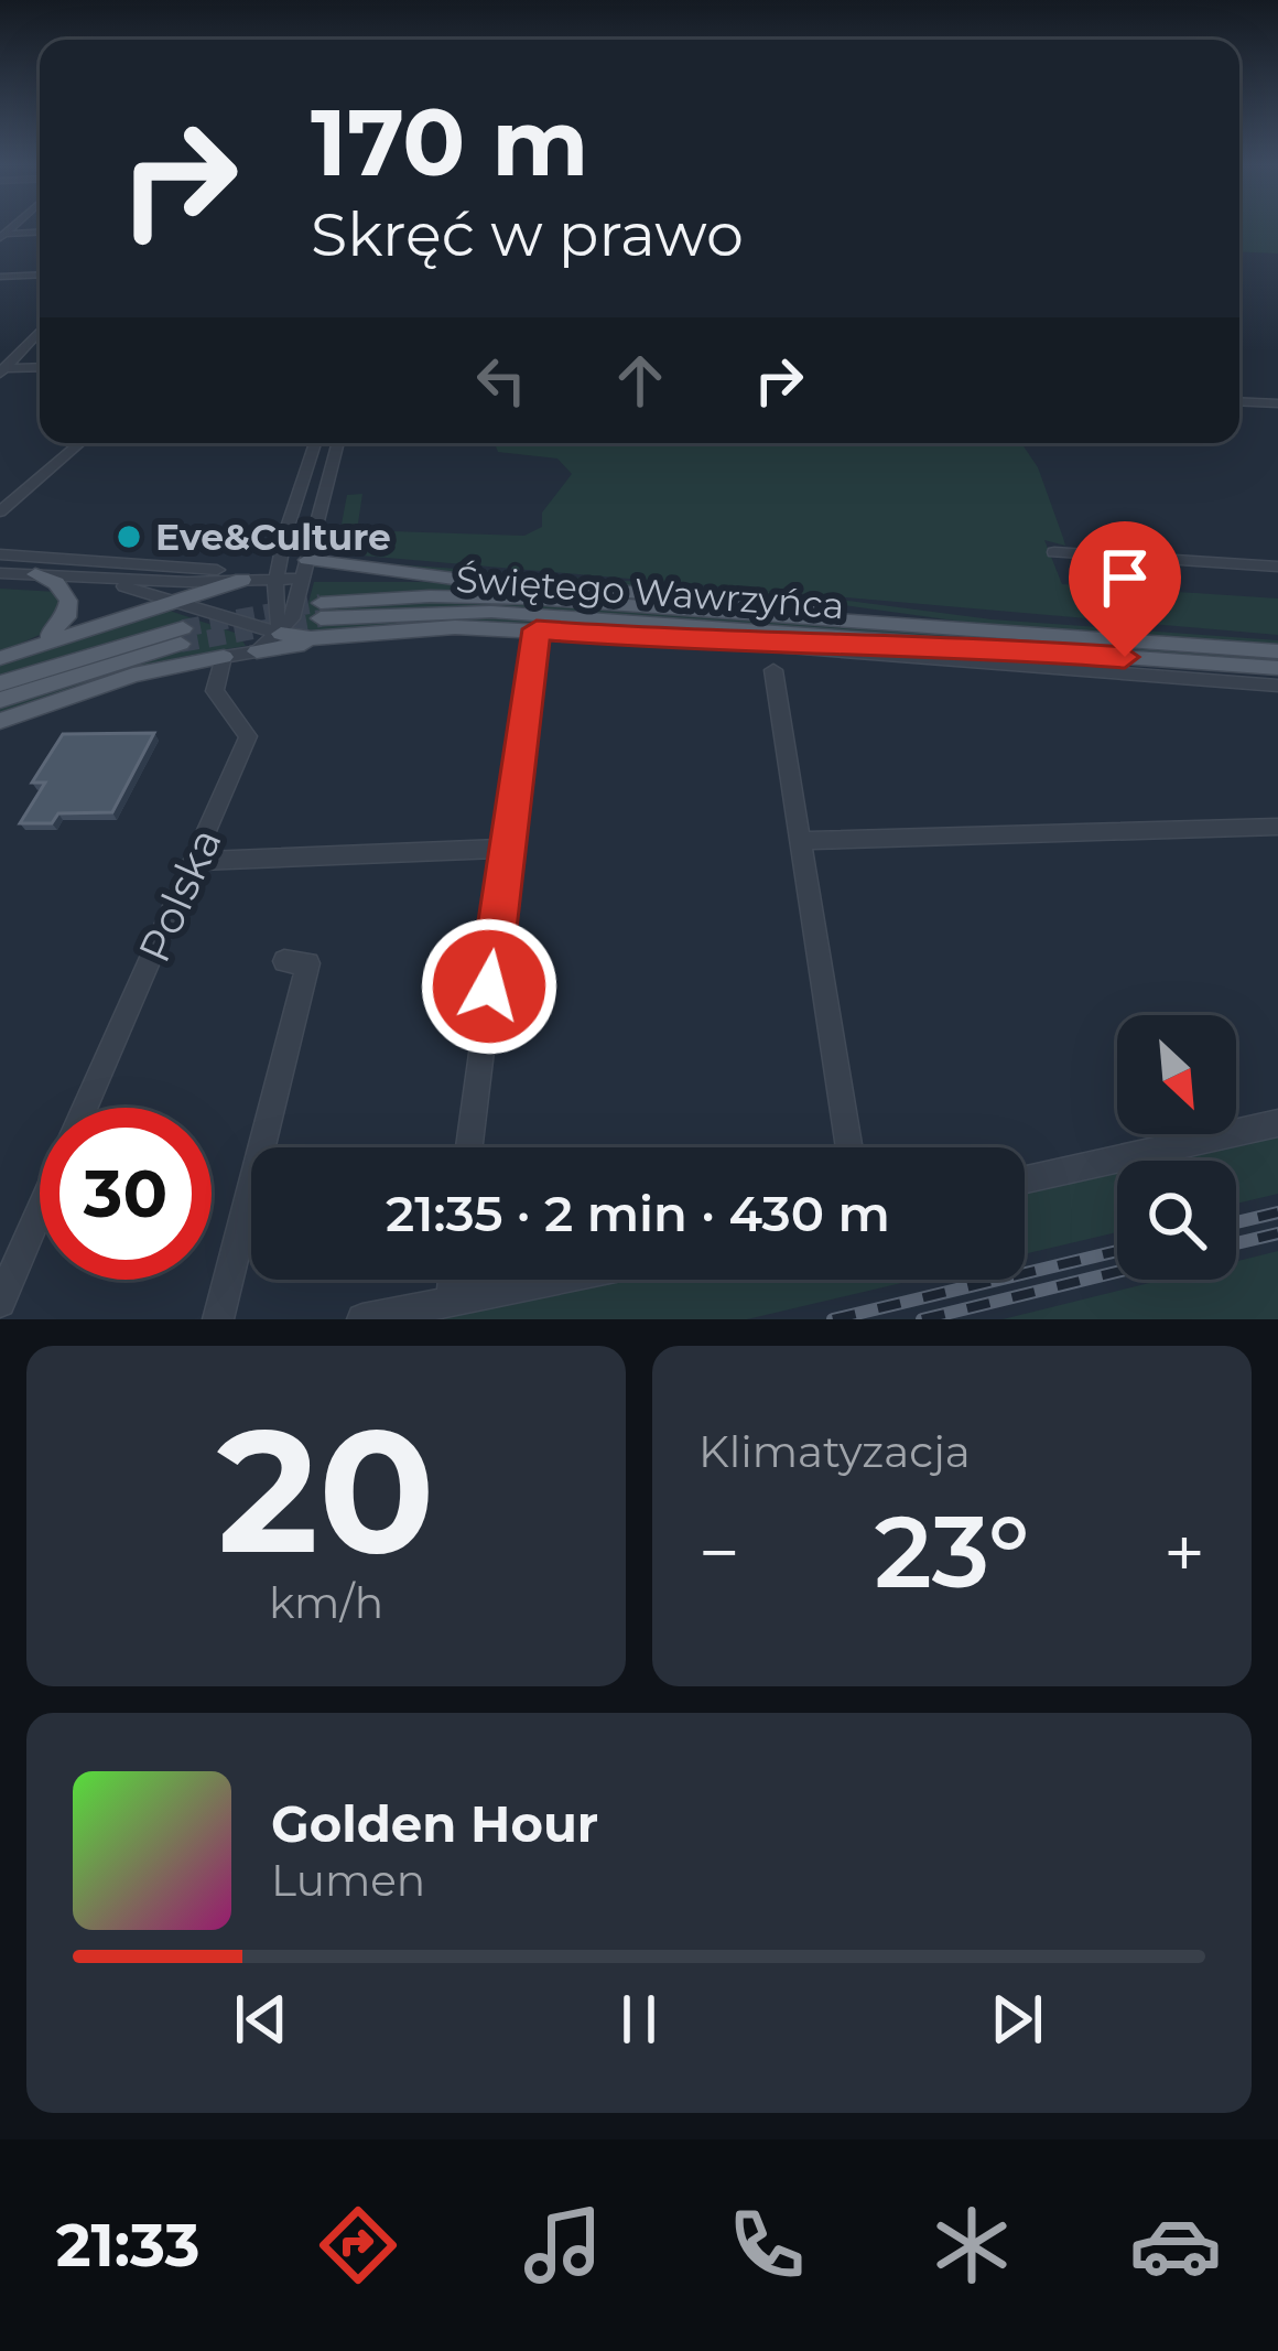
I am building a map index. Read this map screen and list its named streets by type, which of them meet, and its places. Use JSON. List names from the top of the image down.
{
  "streets": {
    "main road": ["Świętego Wawrzyńca"],
    "street": ["Polska"]
  },
  "places": ["Eve&Culture"],
  "north": "bottom right",
  "page": {
    "turn": ["170 m", "Skręć w prawo"],
    "limit": "30",
    "trip": "21:35 · 2 min · 430 m",
    "tile": [
      ["20", "km/h"],
      "Klimatyzacja"
    ],
    "heat": ["−", "23°", "+"],
    "song": ["Golden Hour", "Lumen"],
    "tabs": "21:33"
  }
}
